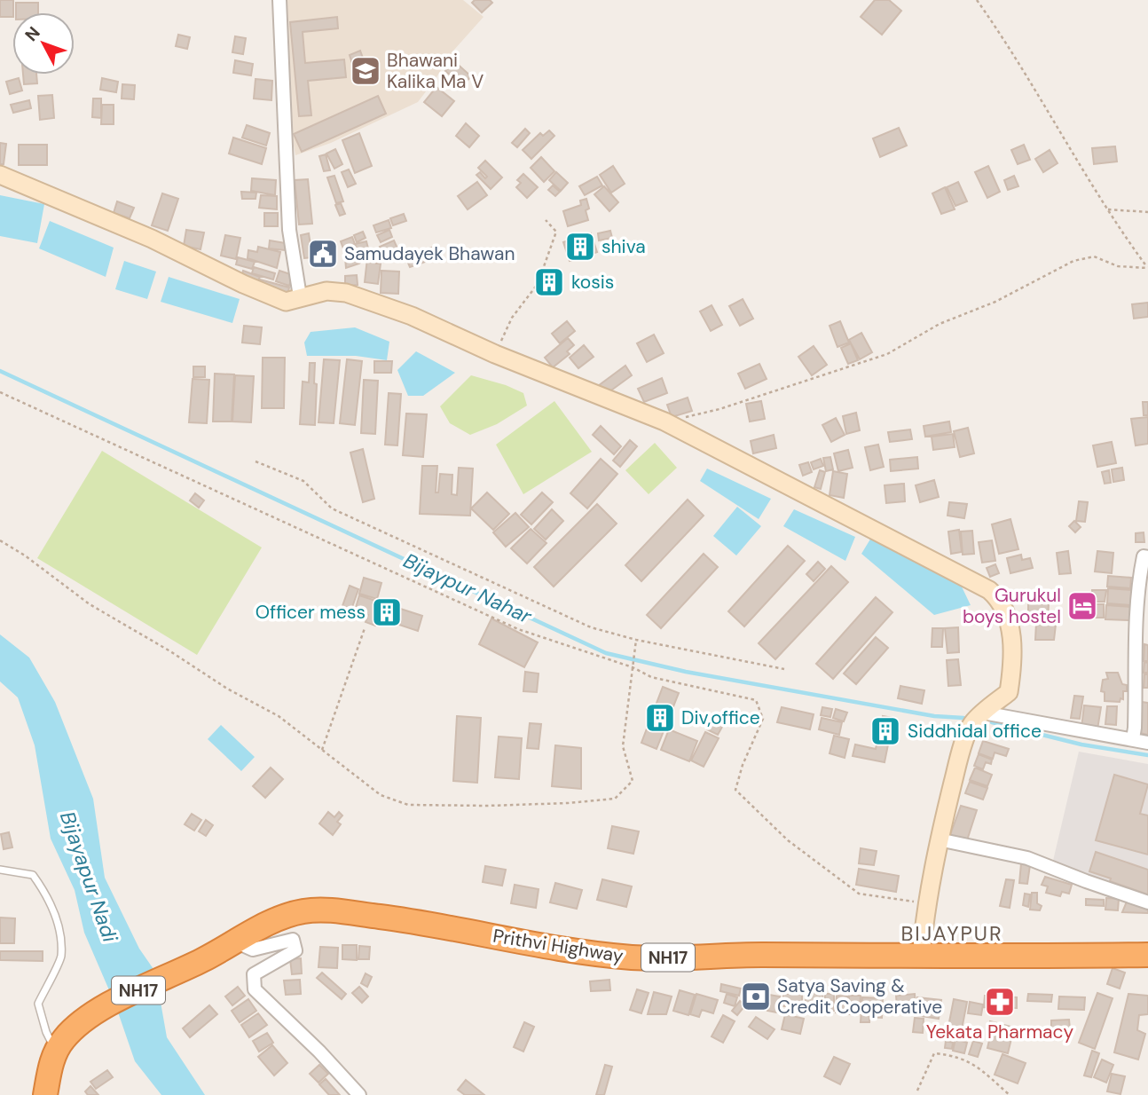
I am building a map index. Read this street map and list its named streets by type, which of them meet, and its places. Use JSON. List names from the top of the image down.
{
  "streets": {
    "highway": ["Prithvi Highway", "NH17"]
  },
  "districts": ["BIJAYPUR"],
  "water": ["Bijaypur Nahar", "Bijayapur Nadi"],
  "places": {
    "school or university": ["Bhawani Kalika Ma V"],
    "building": [
      "shiva",
      "kosis",
      "Officer mess",
      "Div,office",
      "Siddhidal office"
    ],
    "public building": ["Samudayek Bhawan"],
    "hotel": ["Gurukul boys hostel"],
    "bank": ["Satya Saving & Credit Cooperative"],
    "pharmacy": ["Yekata Pharmacy"]
  },
  "north": "top left"
}
